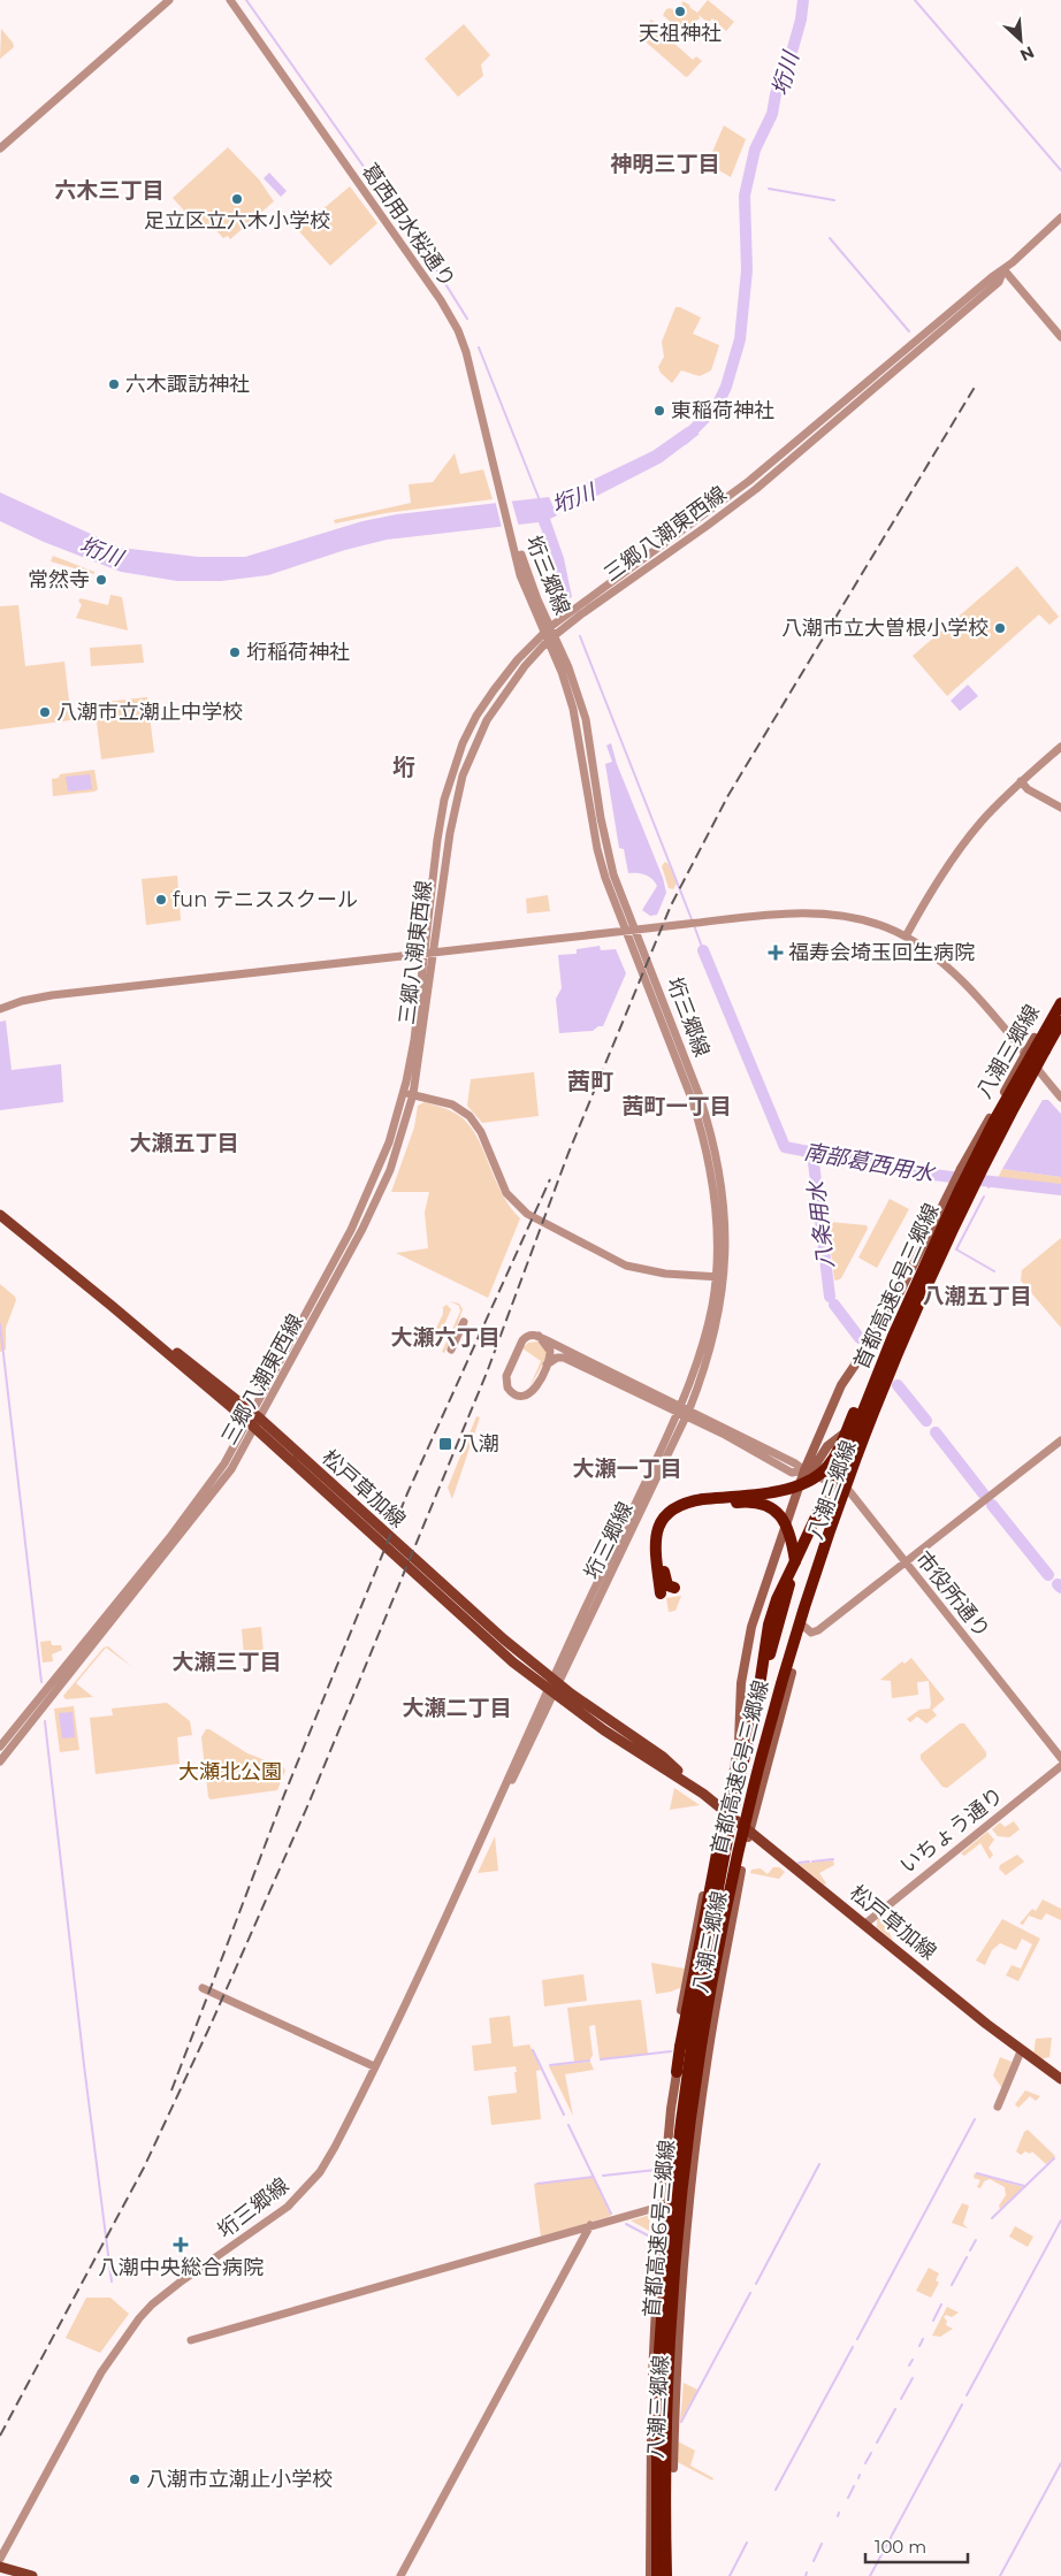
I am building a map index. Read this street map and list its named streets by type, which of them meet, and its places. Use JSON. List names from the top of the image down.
{
  "streets": {
    "highway": ["首都高速6号三郷線"],
    "main road": ["八潮三郷線", "松戸草加線"],
    "street": [
      "葛西用水桜通り",
      "三郷八潮東西線",
      "垳三郷線",
      "市役所通り",
      "いちょう通り"
    ]
  },
  "crossings": [
    ["葛西用水桜通り", "垳三郷線"],
    ["三郷八潮東西線", "垳三郷線"],
    ["三郷八潮東西線", "松戸草加線"],
    ["垳三郷線", "松戸草加線"],
    ["垳三郷線", "市役所通り"],
    ["八潮三郷線", "首都高速6号三郷線"],
    ["八潮三郷線", "松戸草加線"],
    ["八潮三郷線", "市役所通り"],
    ["首都高速6号三郷線", "松戸草加線"],
    ["松戸草加線", "いちょう通り"]
  ],
  "districts": [
    "神明三丁目",
    "六木三丁目",
    "垳",
    "茜町",
    "茜町一丁目",
    "大瀬五丁目",
    "八潮五丁目",
    "大瀬六丁目",
    "大瀬一丁目",
    "大瀬三丁目",
    "大瀬二丁目"
  ],
  "water": ["垳川", "南部葛西用水", "八条用水"],
  "parks": ["大瀬北公園"],
  "places": {
    "other": [
      "天祖神社",
      "足立区立六木小学校",
      "六木諏訪神社",
      "東稲荷神社",
      "常然寺",
      "八潮市立大曽根小学校",
      "垳稲荷神社",
      "八潮市立潮止中学校",
      "fun テニススクール",
      "八潮市立潮止小学校"
    ],
    "health": ["福寿会埼玉回生病院", "八潮中央総合病院"],
    "transit": ["八潮"]
  },
  "scale_bar": "100 m",
  "north": "bottom right"
}
